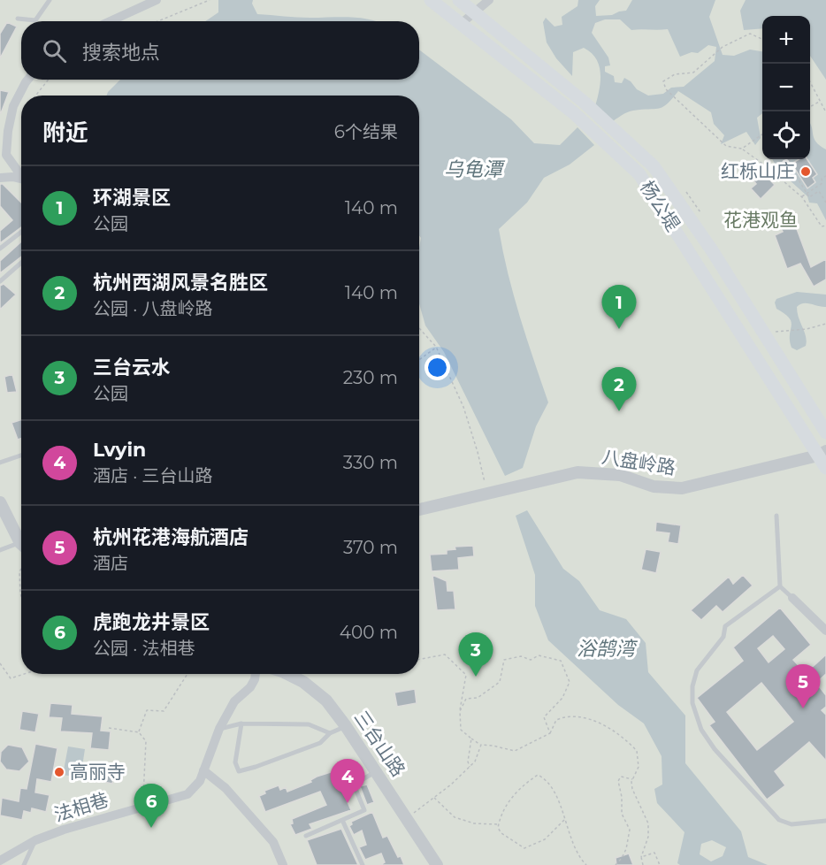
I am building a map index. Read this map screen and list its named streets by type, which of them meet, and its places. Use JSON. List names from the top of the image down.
{
  "streets": {
    "main road": ["杨公堤"],
    "street": ["八盘岭路", "三台山路", "法相巷"]
  },
  "crossings": [
    ["杨公堤", "八盘岭路"]
  ],
  "water": ["乌龟潭", "浴鹄湾"],
  "parks": ["花港观鱼"],
  "places": ["红栎山庄", "高丽寺"],
  "page": {
    "map_buttons": ["+", "−"],
    "search": "搜索地点",
    "heading": ["附近", "6个结果"],
    "list": [
      {
        "mark": "1",
        "name": "环湖景区",
        "note": "公园",
        "value": "140 m"
      },
      {
        "mark": "2",
        "name": "杭州西湖风景名胜区",
        "note": "公园 · 八盘岭路",
        "value": "140 m"
      },
      {
        "mark": "3",
        "name": "三台云水",
        "note": "公园",
        "value": "230 m"
      },
      {
        "mark": "4",
        "name": "Lvyin",
        "note": "酒店 · 三台山路",
        "value": "330 m"
      },
      {
        "mark": "5",
        "name": "杭州花港海航酒店",
        "note": "酒店",
        "value": "370 m"
      },
      {
        "mark": "6",
        "name": "虎跑龙井景区",
        "note": "公园 · 法相巷",
        "value": "400 m"
      }
    ],
    "pins": [
      "1",
      "2",
      "3",
      "5",
      "4",
      "6"
    ]
  }
}
